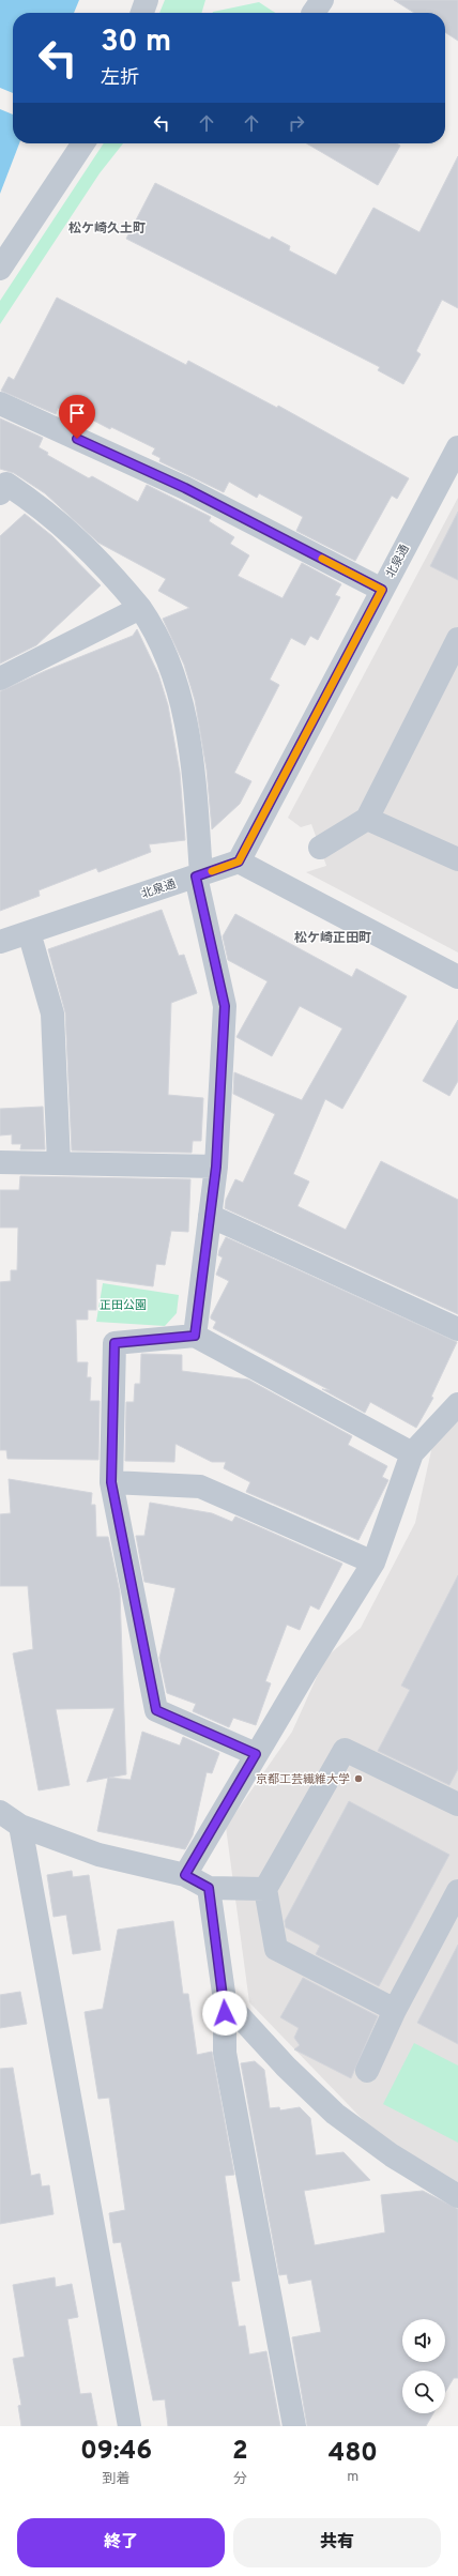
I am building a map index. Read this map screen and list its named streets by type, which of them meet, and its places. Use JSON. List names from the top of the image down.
{
  "streets": {
    "street": ["北泉通"]
  },
  "districts": ["松ケ崎久土町", "松ケ崎正田町"],
  "parks": ["正田公園"],
  "places": ["京都工芸繊維大学"],
  "page": {
    "turn": ["30 m", "左折"],
    "eta": [
      "09:46",
      "到着",
      "2",
      "分",
      "480",
      "m"
    ],
    "buttons": ["終了", "共有"]
  }
}
